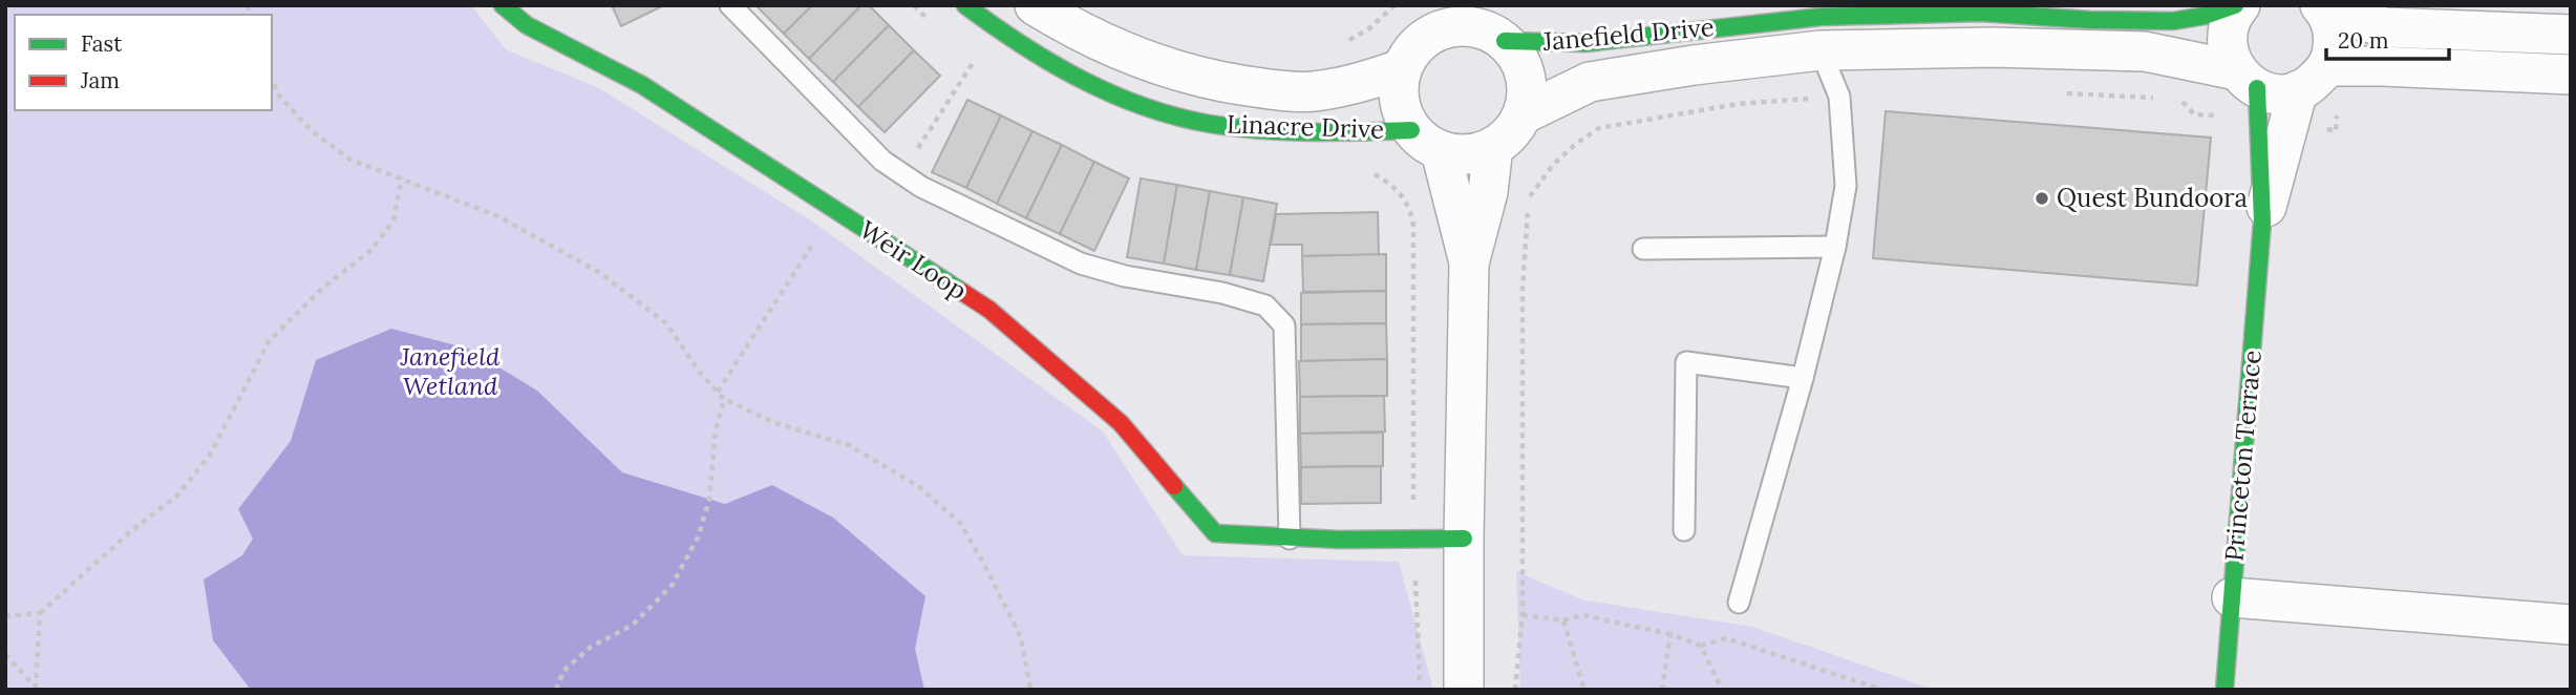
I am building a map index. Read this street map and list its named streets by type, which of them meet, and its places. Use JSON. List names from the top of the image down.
{
  "streets": {
    "street": [
      "Janefield Drive",
      "Linacre Drive",
      "Weir Loop",
      "Princeton Terrace"
    ]
  },
  "crossings": [
    ["Janefield Drive", "Linacre Drive"],
    ["Janefield Drive", "Princeton Terrace"]
  ],
  "parks": ["Janefield Wetland"],
  "places": ["Quest Bundoora"],
  "legend": ["Fast", "Jam"],
  "scale_bar": "20 m"
}
